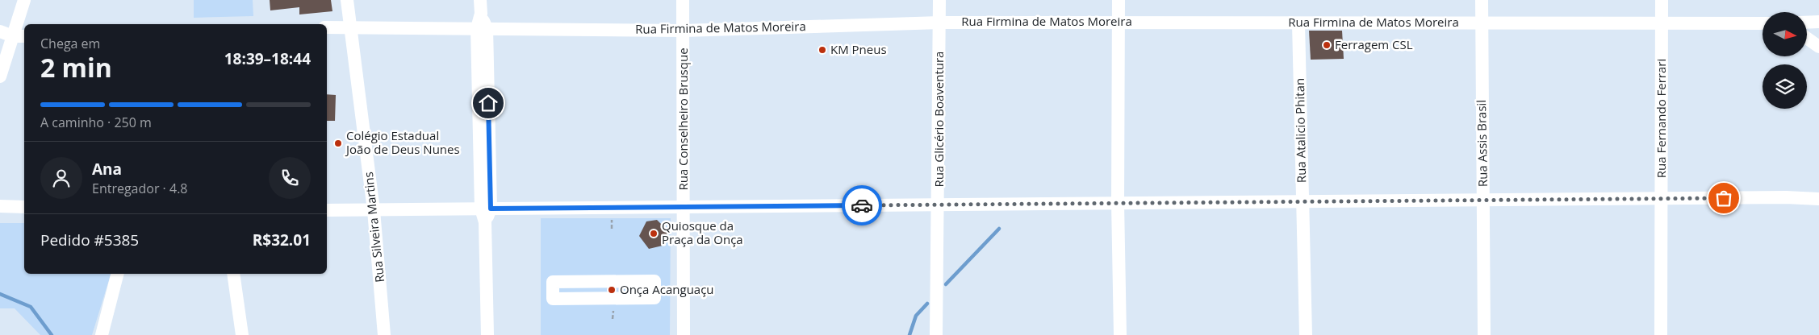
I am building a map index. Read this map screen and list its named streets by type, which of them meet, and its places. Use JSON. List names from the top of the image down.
{
  "streets": {
    "street": [
      "Rua Firmina de Matos Moreira",
      "Rua Fernando Ferrari",
      "Rua Conselheiro Brusque",
      "Rua Glicério Boaventura",
      "Rua Atalicio Phitan",
      "Rua Assis Brasil",
      "Rua Silveira Martins"
    ]
  },
  "crossings": [
    ["Rua Firmina de Matos Moreira", "Rua Fernando Ferrari"],
    ["Rua Firmina de Matos Moreira", "Rua Conselheiro Brusque"],
    ["Rua Firmina de Matos Moreira", "Rua Glicério Boaventura"],
    ["Rua Firmina de Matos Moreira", "Rua Atalicio Phitan"],
    ["Rua Firmina de Matos Moreira", "Rua Assis Brasil"],
    ["Rua Firmina de Matos Moreira", "Rua Silveira Martins"]
  ],
  "places": [
    "Ferragem CSL",
    "KM Pneus",
    "Colégio Estadual João de Deus Nunes",
    "Quiosque da Praça da Onça",
    "Onça Acanguaçu"
  ],
  "north": "right",
  "page": {
    "heading": ["2 min", "Chega em", "18:39–18:44"],
    "panel": [
      "Ana",
      "Entregador · 4.8",
      "Pedido #5385",
      "R$32.01"
    ],
    "bar": "A caminho · 250 m"
  }
}
